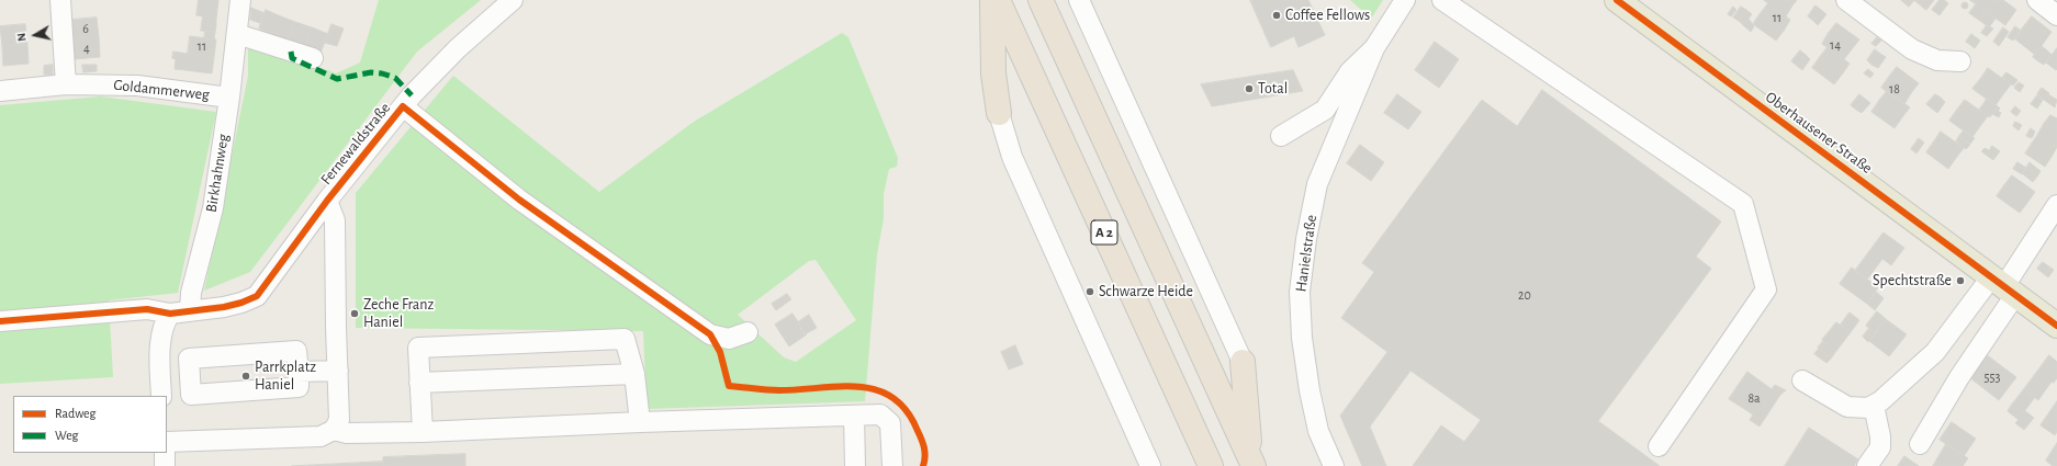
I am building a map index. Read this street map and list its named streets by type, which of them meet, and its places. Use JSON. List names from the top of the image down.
{
  "streets": {
    "highway": ["A 2"],
    "main road": ["Oberhausener Straße"],
    "street": [
      "Goldammerweg",
      "Fernewaldstraße",
      "Birkhahnweg",
      "Hanielstraße"
    ]
  },
  "crossings": [
    ["Goldammerweg", "Birkhahnweg"],
    ["Fernewaldstraße", "Birkhahnweg"]
  ],
  "places": [
    "Coffee Fellows",
    "Total",
    "Spechtstraße",
    "Schwarze Heide",
    "Zeche Franz Haniel",
    "Parrkplatz Haniel"
  ],
  "house_numbers": [
    "11",
    "6",
    "14",
    "11",
    "4",
    "18",
    "20",
    "553",
    "8a"
  ],
  "legend": ["Radweg", "Weg"],
  "north": "left"
}
